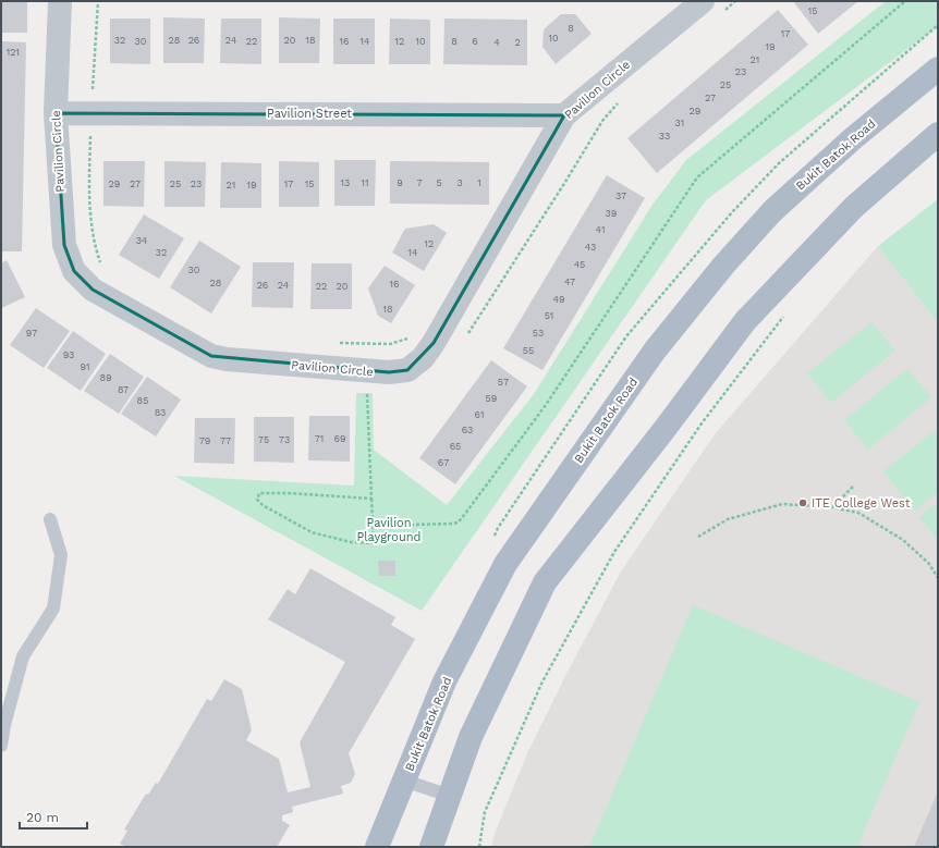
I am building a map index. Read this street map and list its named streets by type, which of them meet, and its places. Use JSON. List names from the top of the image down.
{
  "streets": {
    "main road": ["Bukit Batok Road"],
    "street": ["Pavilion Circle", "Pavilion Street"]
  },
  "crossings": [
    ["Pavilion Circle", "Pavilion Street"]
  ],
  "parks": ["Pavilion Playground"],
  "places": ["ITE College West"],
  "house_numbers": [
    "15",
    "8",
    "17",
    "10",
    "32",
    "28",
    "26",
    "24",
    "20",
    "18",
    "30",
    "22",
    "16",
    "14",
    "12",
    "10",
    "8",
    "6",
    "4",
    "2",
    "19",
    "121",
    "21",
    "23",
    "25",
    "27",
    "29",
    "31",
    "33",
    "13",
    "11",
    "9",
    "7",
    "5",
    "3",
    "1",
    "29",
    "27",
    "25",
    "23",
    "17",
    "15",
    "21",
    "19",
    "37",
    "39",
    "41",
    "34",
    "12",
    "43",
    "32",
    "14",
    "45",
    "30",
    "47",
    "28",
    "16",
    "26",
    "24",
    "22",
    "20",
    "49",
    "18",
    "51",
    "97",
    "53",
    "55",
    "93",
    "91",
    "89",
    "57",
    "87",
    "59",
    "85",
    "83",
    "61",
    "63",
    "71",
    "69",
    "75",
    "73",
    "79",
    "77",
    "65",
    "67"
  ],
  "scale_bar": "20 m"
}
